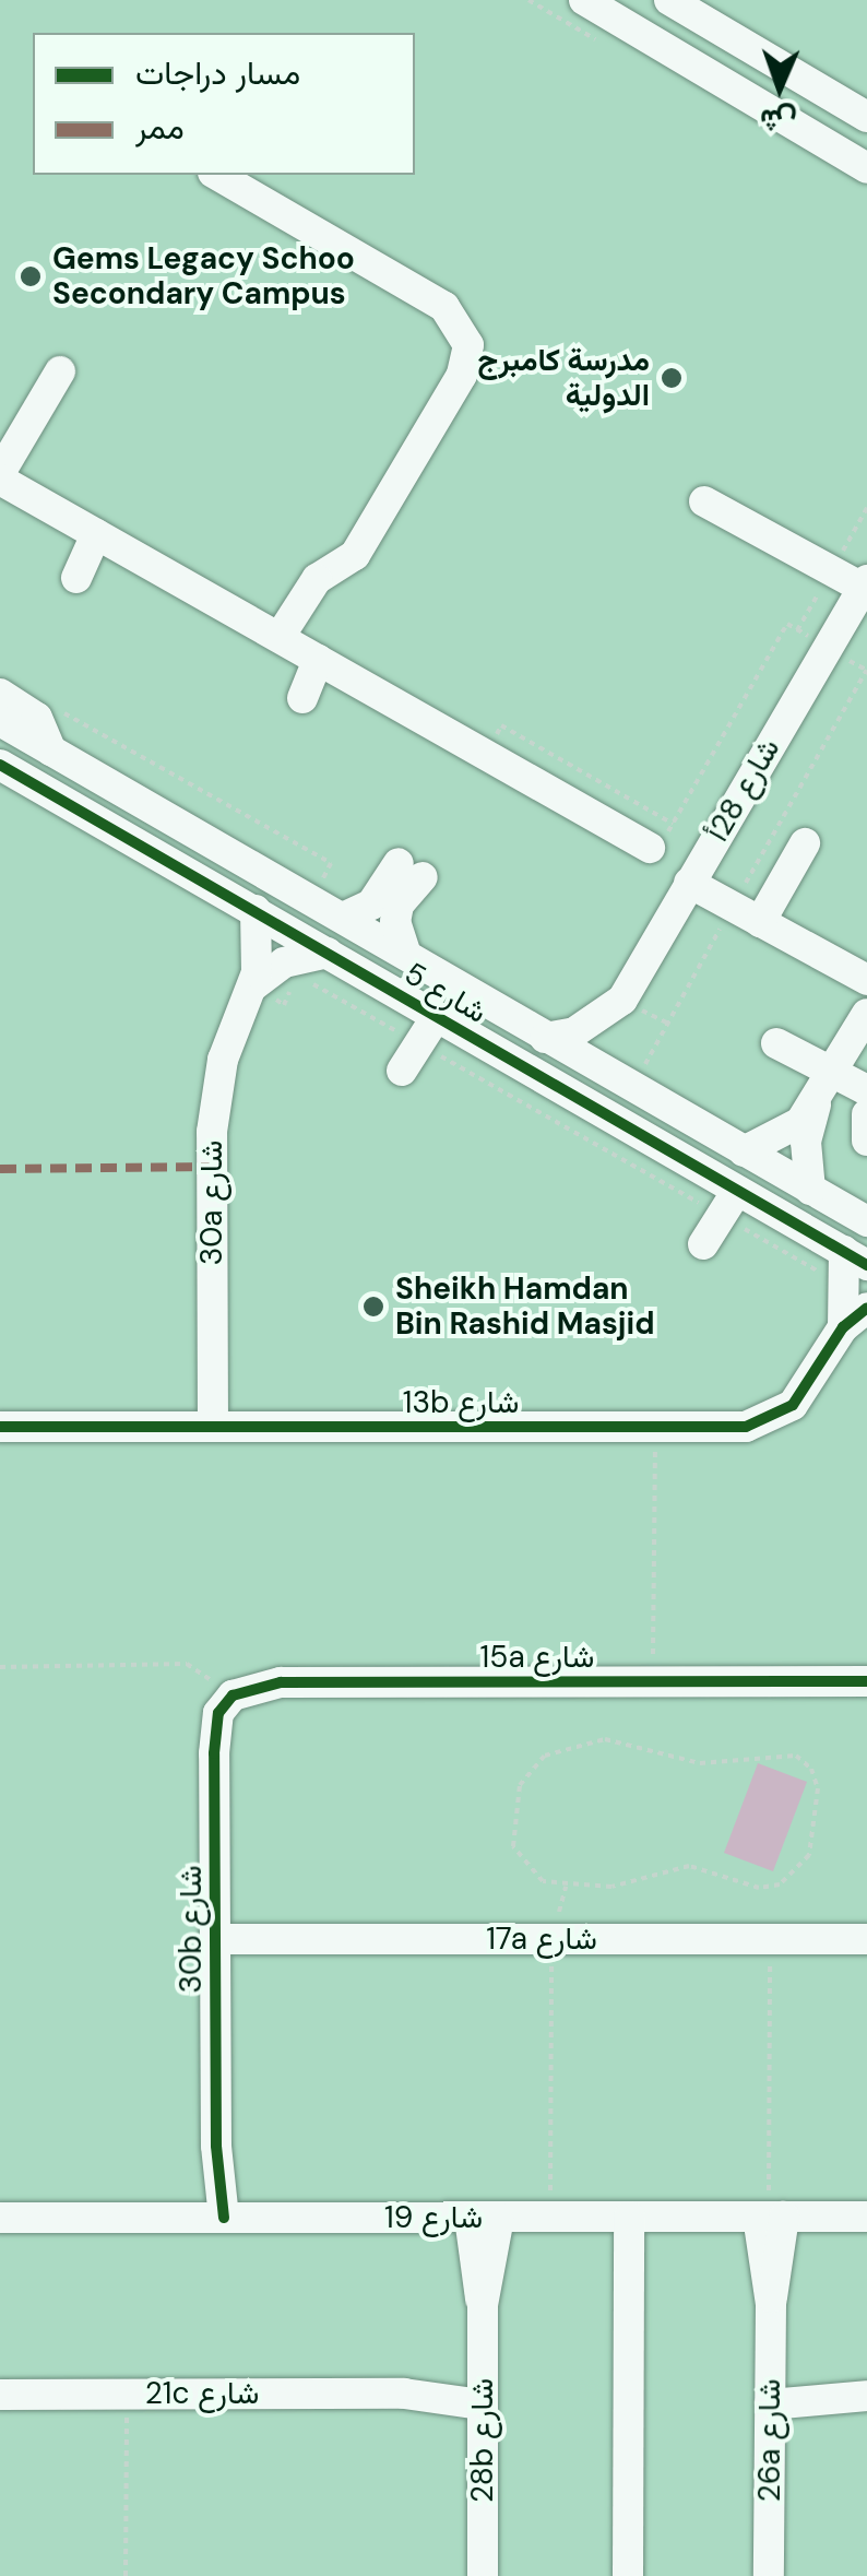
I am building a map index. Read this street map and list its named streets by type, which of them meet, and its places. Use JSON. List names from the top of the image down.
{
  "streets": {
    "street": [
      "شارع 28أ",
      "شارع 5",
      "30a شارع",
      "13b شارع",
      "15a شارع",
      "30b شارع",
      "17a شارع",
      "شارع 19",
      "21c شارع",
      "28b شارع",
      "26a شارع"
    ]
  },
  "crossings": [
    ["شارع 28أ", "شارع 5"],
    ["شارع 5", "30a شارع"],
    ["شارع 5", "13b شارع"],
    ["30a شارع", "13b شارع"],
    ["15a شارع", "30b شارع"],
    ["30b شارع", "17a شارع"],
    ["30b شارع", "شارع 19"],
    ["شارع 19", "28b شارع"],
    ["شارع 19", "26a شارع"],
    ["21c شارع", "28b شارع"]
  ],
  "places": ["Gems Legacy Schoo Secondary Campus", "مدرسة كامبرج الدولية", "Sheikh Hamdan Bin Rashid Masjid"],
  "legend": ["مسار دراجات", "ممر"],
  "north": "bottom"
}
